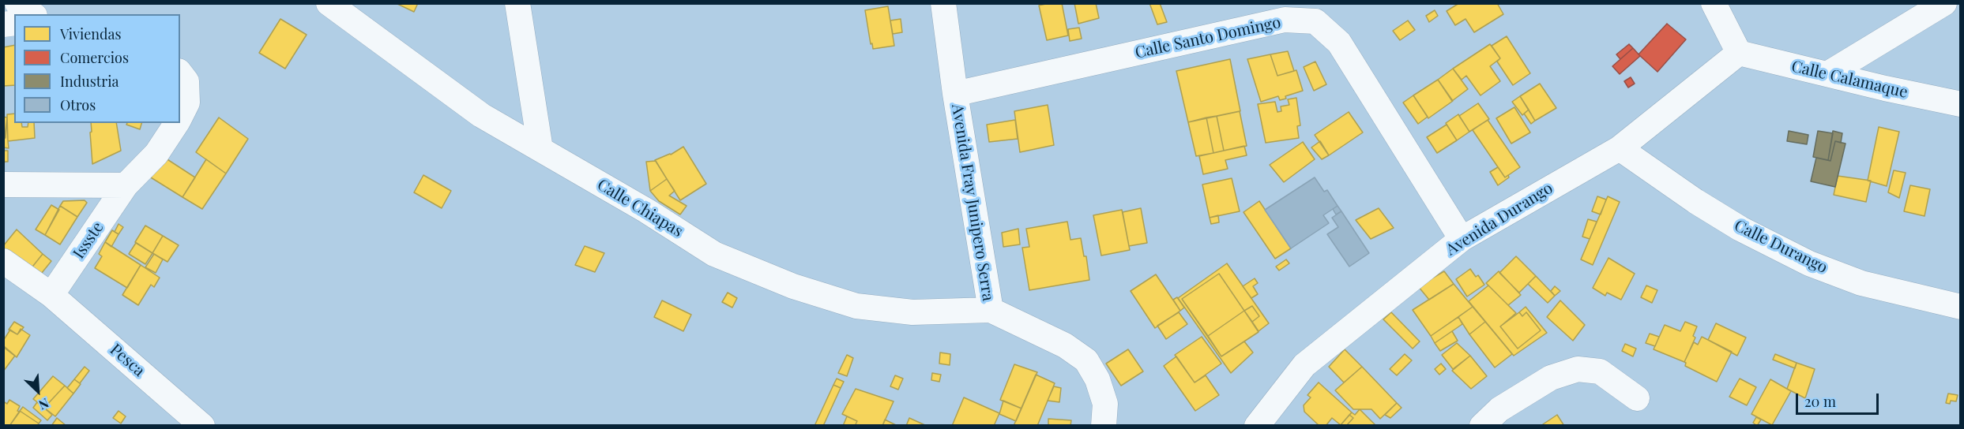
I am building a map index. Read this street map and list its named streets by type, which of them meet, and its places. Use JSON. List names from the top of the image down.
{
  "streets": {
    "street": [
      "Calle Santo Domingo",
      "Calle Calamaque",
      "Avenida Fray Junipero Serra",
      "Calle Chiapas",
      "Avenida Durango",
      "Issste",
      "Calle Durango",
      "Pesca"
    ]
  },
  "crossings": [
    ["Calle Santo Domingo", "Avenida Fray Junipero Serra"],
    ["Calle Santo Domingo", "Avenida Durango"],
    ["Calle Calamaque", "Avenida Durango"],
    ["Avenida Fray Junipero Serra", "Calle Chiapas"],
    ["Avenida Durango", "Calle Durango"],
    ["Issste", "Pesca"]
  ],
  "legend": [
    "Viviendas",
    "Comercios",
    "Industria",
    "Otros"
  ],
  "scale_bar": "20 m",
  "north": "bottom right"
}
